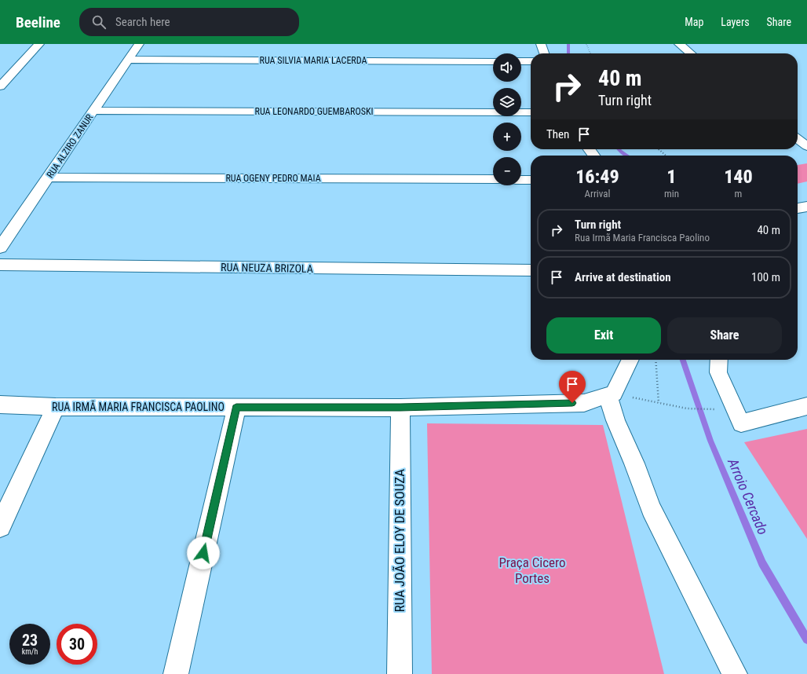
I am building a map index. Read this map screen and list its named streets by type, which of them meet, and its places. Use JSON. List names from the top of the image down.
{
  "streets": {
    "street": [
      "RUA SILVIA MARIA LACERDA",
      "RUA LEONARDO GUEMBAROSKI",
      "RUA ALZIRO ZANUR",
      "RUA OGENY PEDRO MAIA",
      "RUA NEUZA BRIZOLA",
      "RUA IRMÃ MARIA FRANCISCA PAOLINO",
      "RUA JOÃO ELOY DE SOUZA"
    ]
  },
  "crossings": [
    ["RUA SILVIA MARIA LACERDA", "RUA ALZIRO ZANUR"],
    ["RUA LEONARDO GUEMBAROSKI", "RUA ALZIRO ZANUR"],
    ["RUA ALZIRO ZANUR", "RUA OGENY PEDRO MAIA"],
    ["RUA IRMÃ MARIA FRANCISCA PAOLINO", "RUA JOÃO ELOY DE SOUZA"]
  ],
  "water": ["Arroio Cercado"],
  "parks": ["Praça Cicero Portes"],
  "page": {
    "header": "Beeline",
    "search": "Search here",
    "nav": ["Map", "Layers", "Share"],
    "map_buttons": ["+", "−"],
    "turn": ["40 m", "Turn right"],
    "then": "Then",
    "eta": [
      "16:49",
      "Arrival",
      "1",
      "min",
      "140",
      "m"
    ],
    "list": [
      {
        "name": "Turn right",
        "note": "Rua Irmã Maria Francisca Paolino",
        "value": "40 m"
      },
      {
        "name": "Arrive at destination",
        "value": "100 m"
      }
    ],
    "buttons": ["Exit", "Share"],
    "speed": "23 km/h",
    "limit": "30"
  }
}
